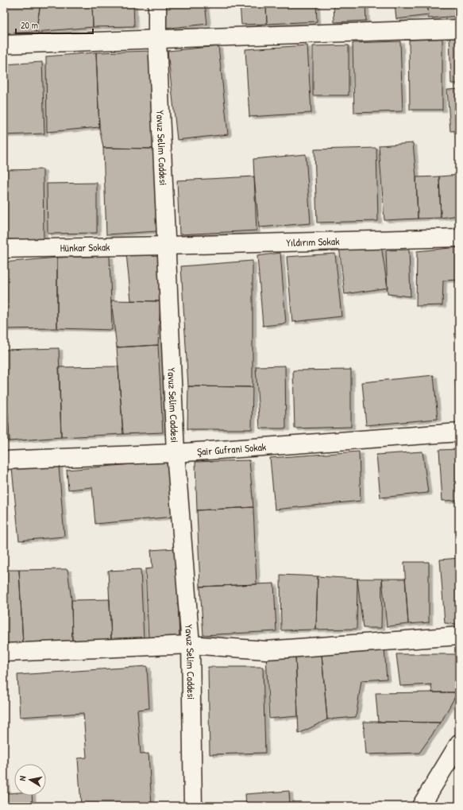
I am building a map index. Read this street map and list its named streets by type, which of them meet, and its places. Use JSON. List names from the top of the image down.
{
  "streets": {
    "street": [
      "Yavuz Selim Caddesi",
      "Yıldırım Sokak",
      "Hünkar Sokak",
      "Şair Gufrani Sokak"
    ]
  },
  "crossings": [
    ["Yavuz Selim Caddesi", "Yıldırım Sokak"],
    ["Yavuz Selim Caddesi", "Hünkar Sokak"],
    ["Yavuz Selim Caddesi", "Şair Gufrani Sokak"],
    ["Yıldırım Sokak", "Hünkar Sokak"]
  ],
  "scale_bar": "20 m",
  "north": "left"
}
